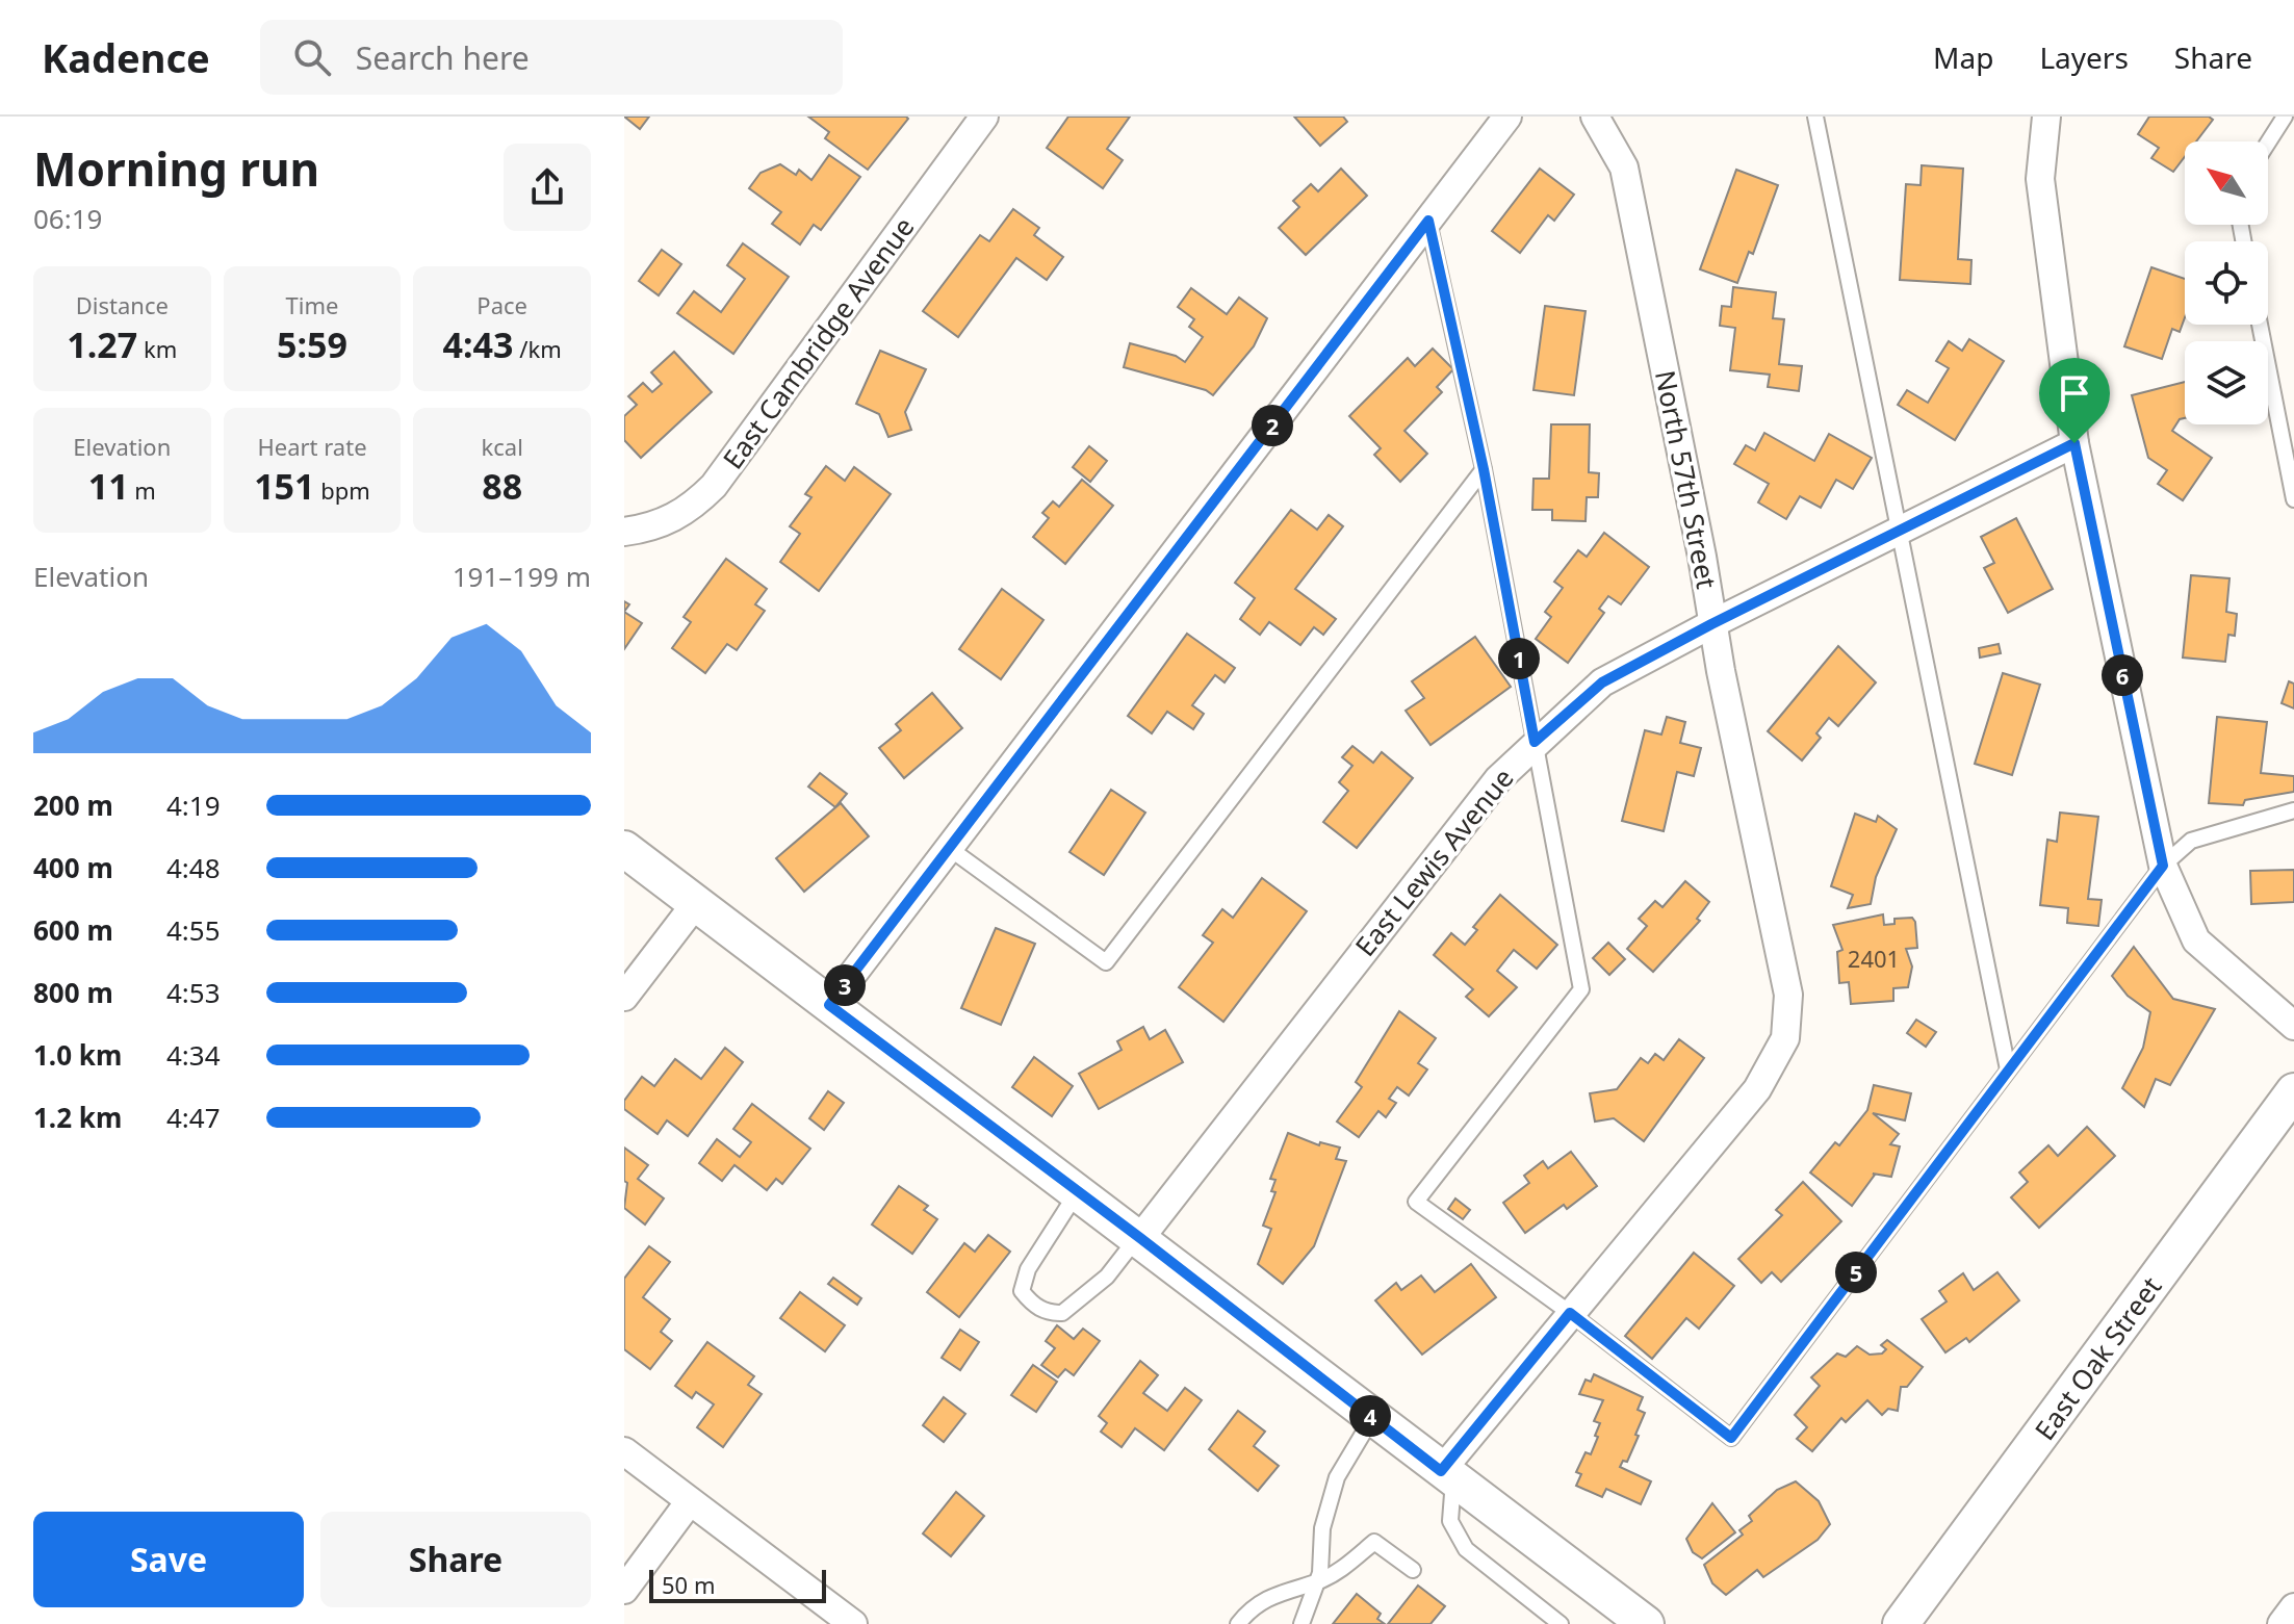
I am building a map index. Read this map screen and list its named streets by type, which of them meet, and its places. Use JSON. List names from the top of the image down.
{
  "streets": {
    "street": [
      "East Cambridge Avenue",
      "North 57th Street",
      "East Lewis Avenue",
      "East Oak Street"
    ]
  },
  "crossings": [
    ["North 57th Street", "East Lewis Avenue"]
  ],
  "house_numbers": ["2401"],
  "scale_bar": "50 m",
  "north": "top left",
  "page": {
    "header": "Kadence",
    "search": "Search here",
    "nav": ["Map", "Layers", "Share"],
    "heading": ["Morning run", "06:19"],
    "stats": [
      ["Distance", "1.27 km"],
      ["Time", "5:59"],
      ["Pace", "4:43 /km"],
      ["Elevation", "11 m"],
      ["Heart rate", "151 bpm"],
      ["kcal", "88"]
    ],
    "pins": [
      "2",
      "1",
      "6",
      "3",
      "5",
      "4"
    ],
    "chart": ["Elevation", "191–199 m"],
    "list": [
      {
        "name": "200 m",
        "note": "4:19"
      },
      {
        "name": "400 m",
        "note": "4:48"
      },
      {
        "name": "600 m",
        "note": "4:55"
      },
      {
        "name": "800 m",
        "note": "4:53"
      },
      {
        "name": "1.0 km",
        "note": "4:34"
      },
      {
        "name": "1.2 km",
        "note": "4:47"
      }
    ],
    "buttons": ["Save", "Share"],
    "scale": "50 m"
  }
}
